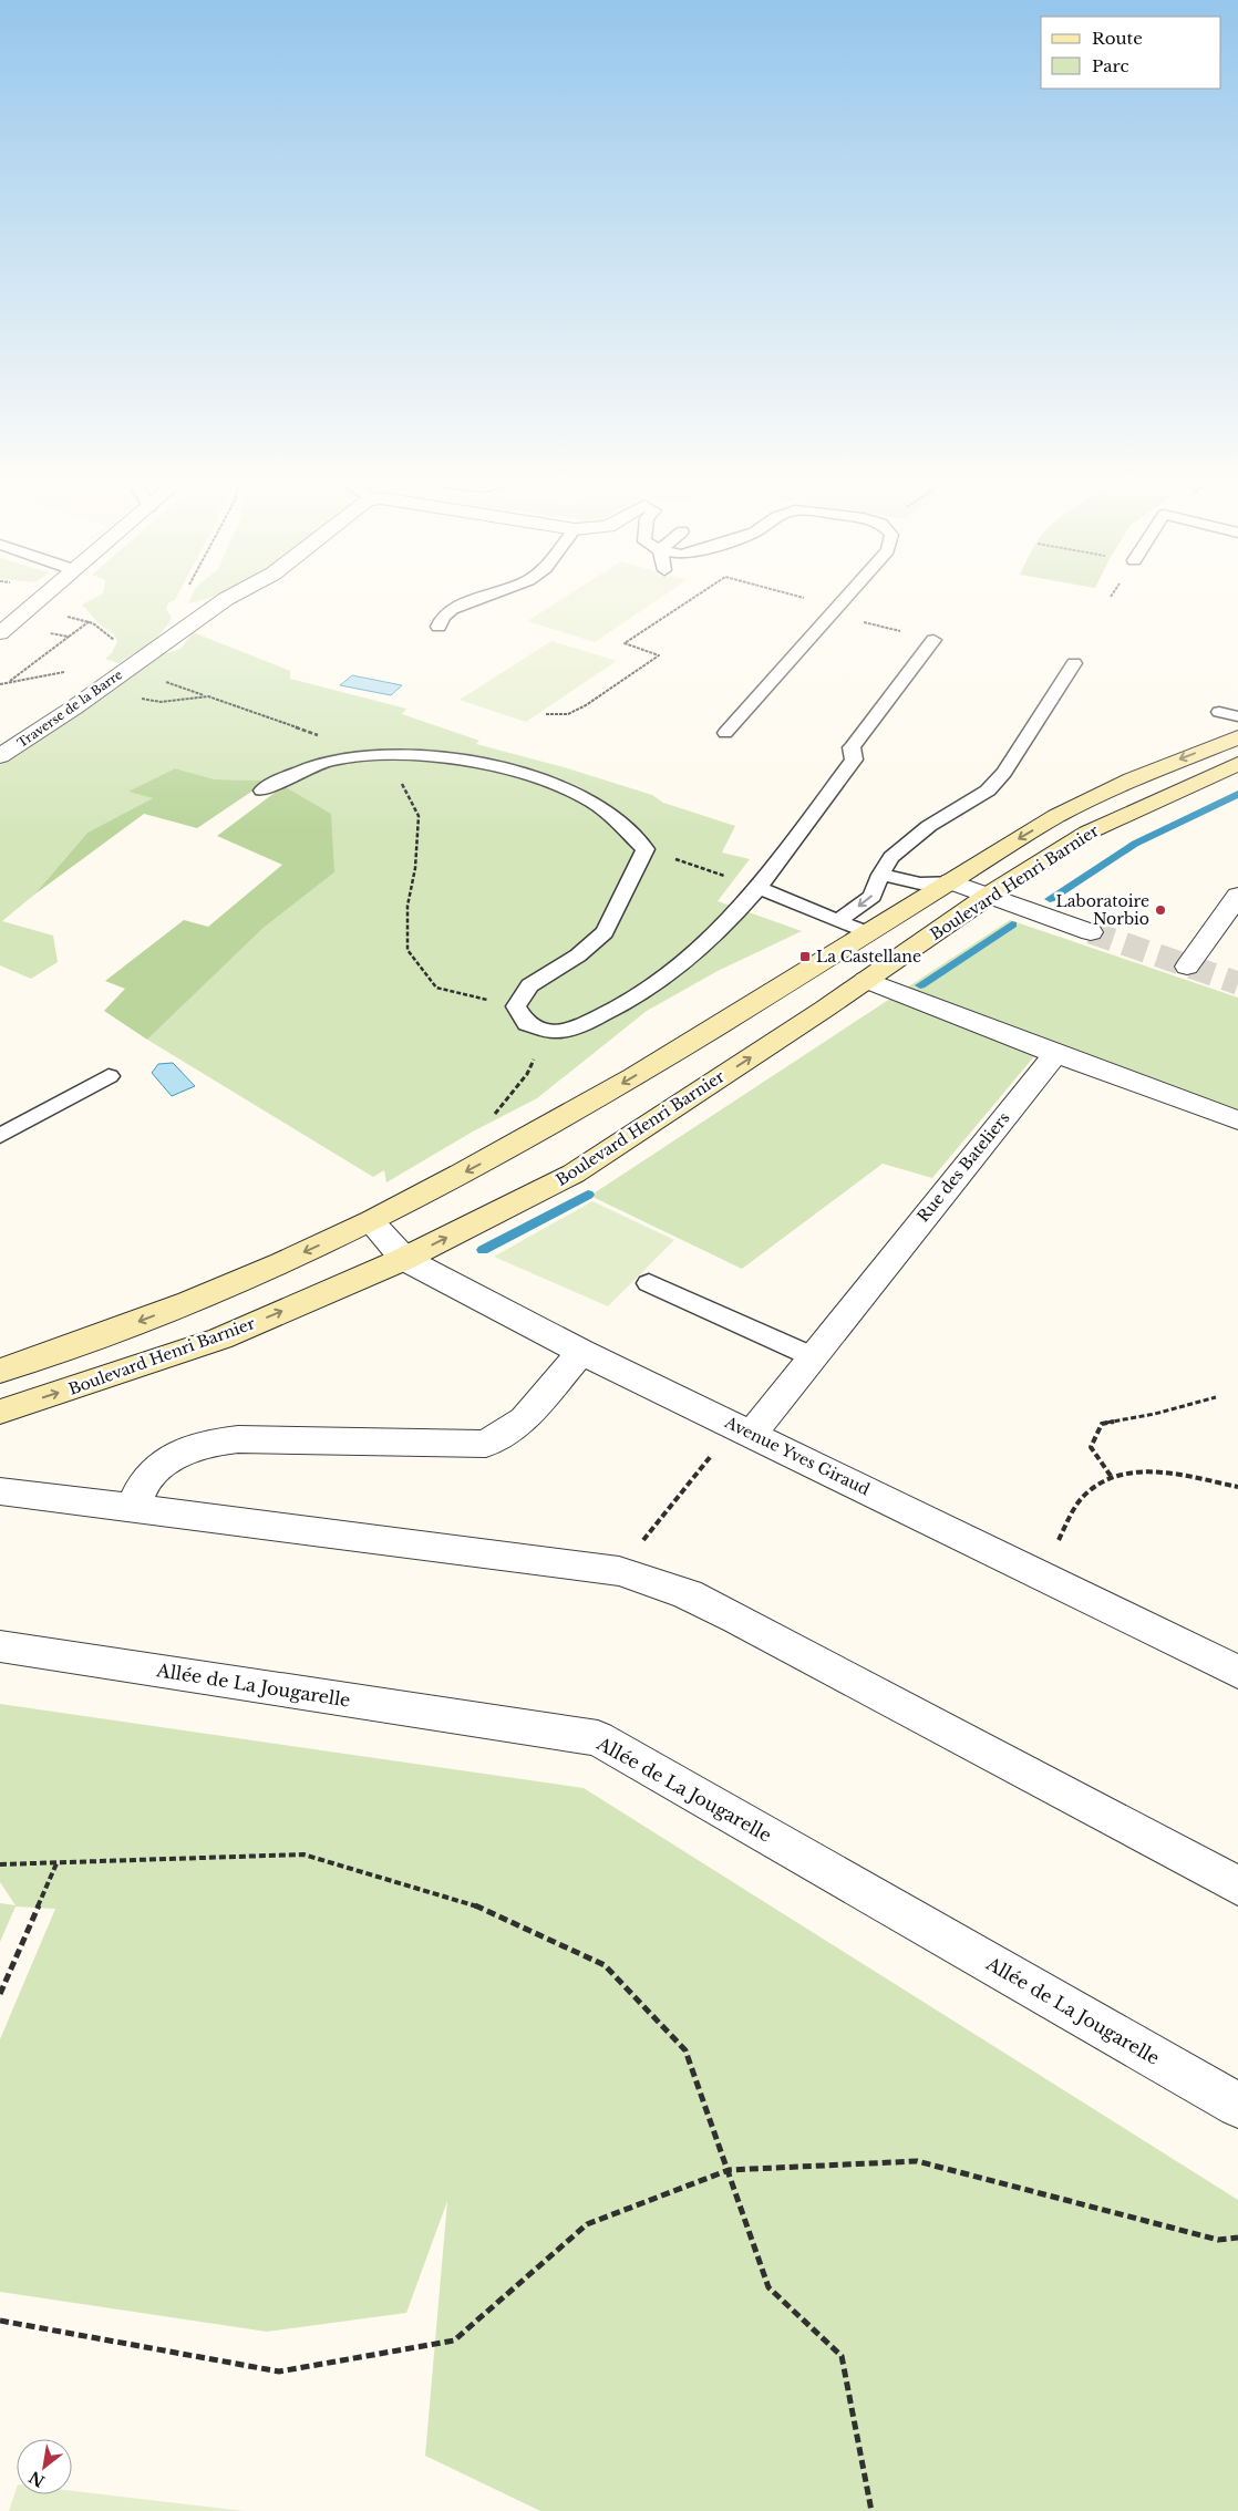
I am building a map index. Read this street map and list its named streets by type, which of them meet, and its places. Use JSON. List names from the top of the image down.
{
  "streets": {
    "main road": ["Boulevard Henri Barnier"],
    "street": [
      "Traverse de la Barre",
      "Rue des Bateliers",
      "Avenue Yves Giraud",
      "Allée de La Jougarelle"
    ]
  },
  "crossings": [
    ["Boulevard Henri Barnier", "Avenue Yves Giraud"],
    ["Rue des Bateliers", "Avenue Yves Giraud"]
  ],
  "places": {
    "other": ["Laboratoire Norbio"],
    "transit": ["La Castellane"]
  },
  "legend": ["Route", "Parc"],
  "north": "bottom left"
}
